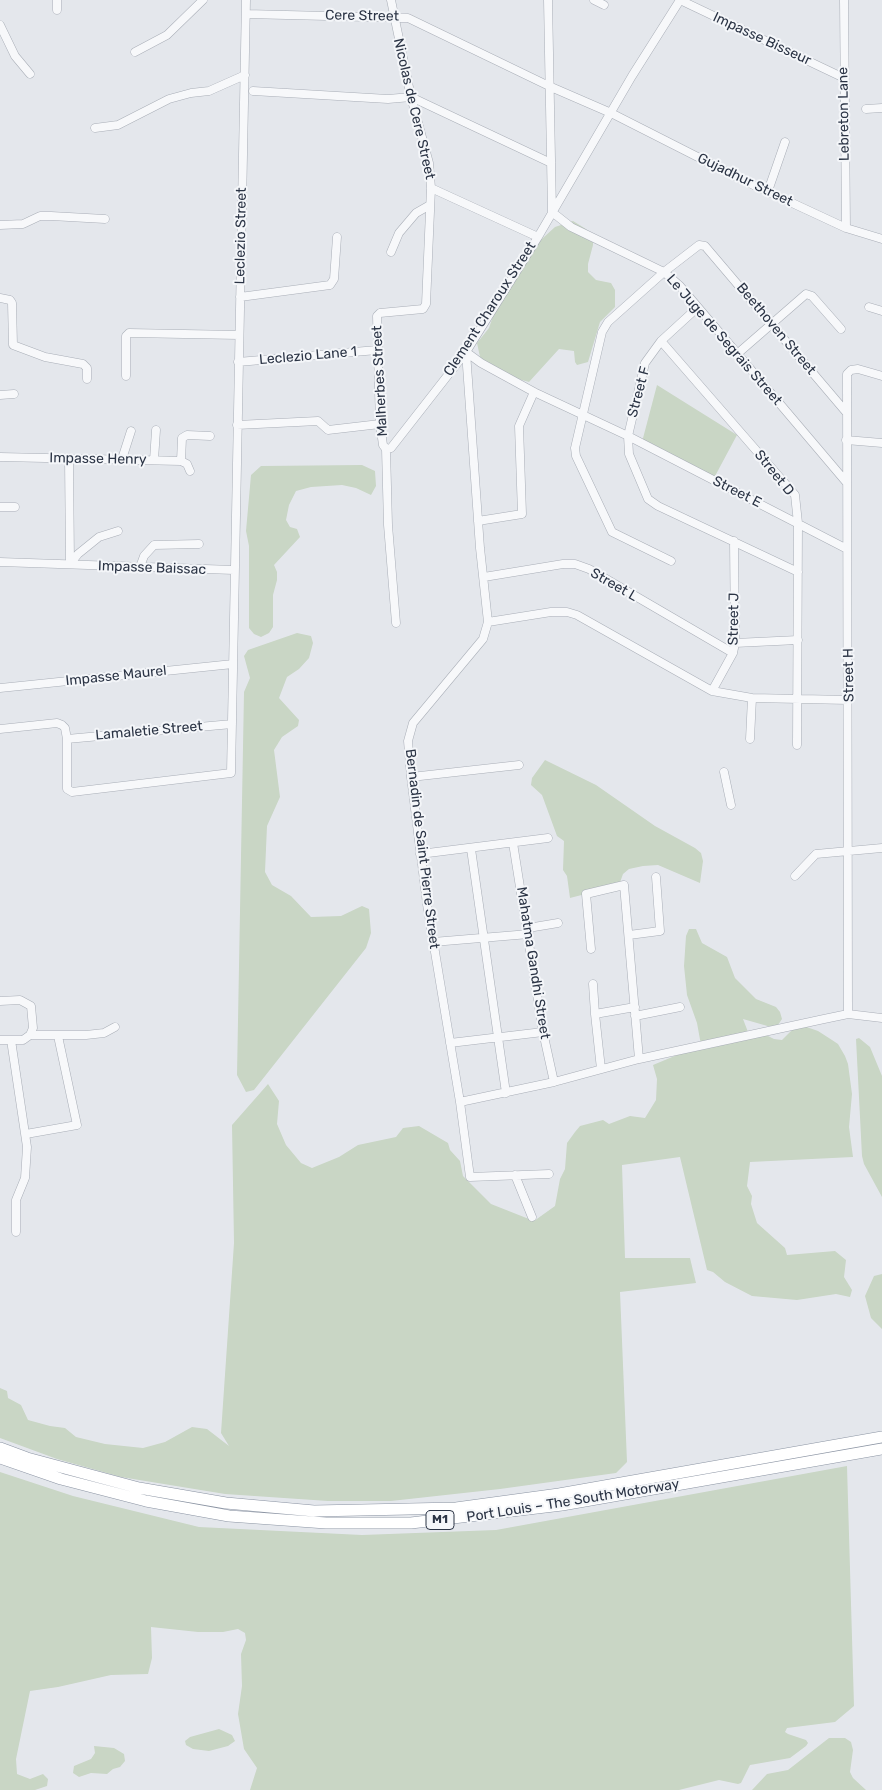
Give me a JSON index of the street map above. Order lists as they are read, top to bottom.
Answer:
{
  "streets": {
    "highway": ["Port Louis – The South Motorway", "M1"],
    "street": [
      "Cere Street",
      "Impasse Bisseur",
      "Nicolas de Cere Street",
      "Lebreton Lane",
      "Gujadhur Street",
      "Leclezio Street",
      "Clement Charoux Street",
      "Beethoven Street",
      "Le Juge de Segrais Street",
      "Leclezio Lane 1",
      "Malherbes Street",
      "Street F",
      "Impasse Henry",
      "Street D",
      "Street E",
      "Impasse Baissac",
      "Street L",
      "Street J",
      "Street H",
      "Impasse Maurel",
      "Lamaletie Street",
      "Bernadin de Saint Pierre Street",
      "Mahatma Gandhi Street"
    ]
  },
  "crossings": [
    ["Cere Street", "Nicolas de Cere Street"],
    ["Cere Street", "Gujadhur Street"],
    ["Cere Street", "Leclezio Street"],
    ["Cere Street", "Clement Charoux Street"],
    ["Impasse Bisseur", "Lebreton Lane"],
    ["Impasse Bisseur", "Clement Charoux Street"],
    ["Nicolas de Cere Street", "Malherbes Street"],
    ["Lebreton Lane", "Gujadhur Street"],
    ["Gujadhur Street", "Clement Charoux Street"],
    ["Leclezio Street", "Leclezio Lane 1"],
    ["Leclezio Street", "Impasse Baissac"],
    ["Leclezio Street", "Impasse Maurel"],
    ["Leclezio Street", "Lamaletie Street"],
    ["Clement Charoux Street", "Le Juge de Segrais Street"],
    ["Clement Charoux Street", "Malherbes Street"],
    ["Clement Charoux Street", "Street E"],
    ["Clement Charoux Street", "Bernadin de Saint Pierre Street"],
    ["Beethoven Street", "Le Juge de Segrais Street"],
    ["Beethoven Street", "Street H"],
    ["Le Juge de Segrais Street", "Street F"],
    ["Le Juge de Segrais Street", "Street H"],
    ["Leclezio Lane 1", "Malherbes Street"],
    ["Street F", "Street D"],
    ["Street F", "Street E"],
    ["Street D", "Street E"],
    ["Street E", "Street H"],
    ["Street E", "Bernadin de Saint Pierre Street"],
    ["Street L", "Street J"],
    ["Street L", "Bernadin de Saint Pierre Street"]
  ]
}
